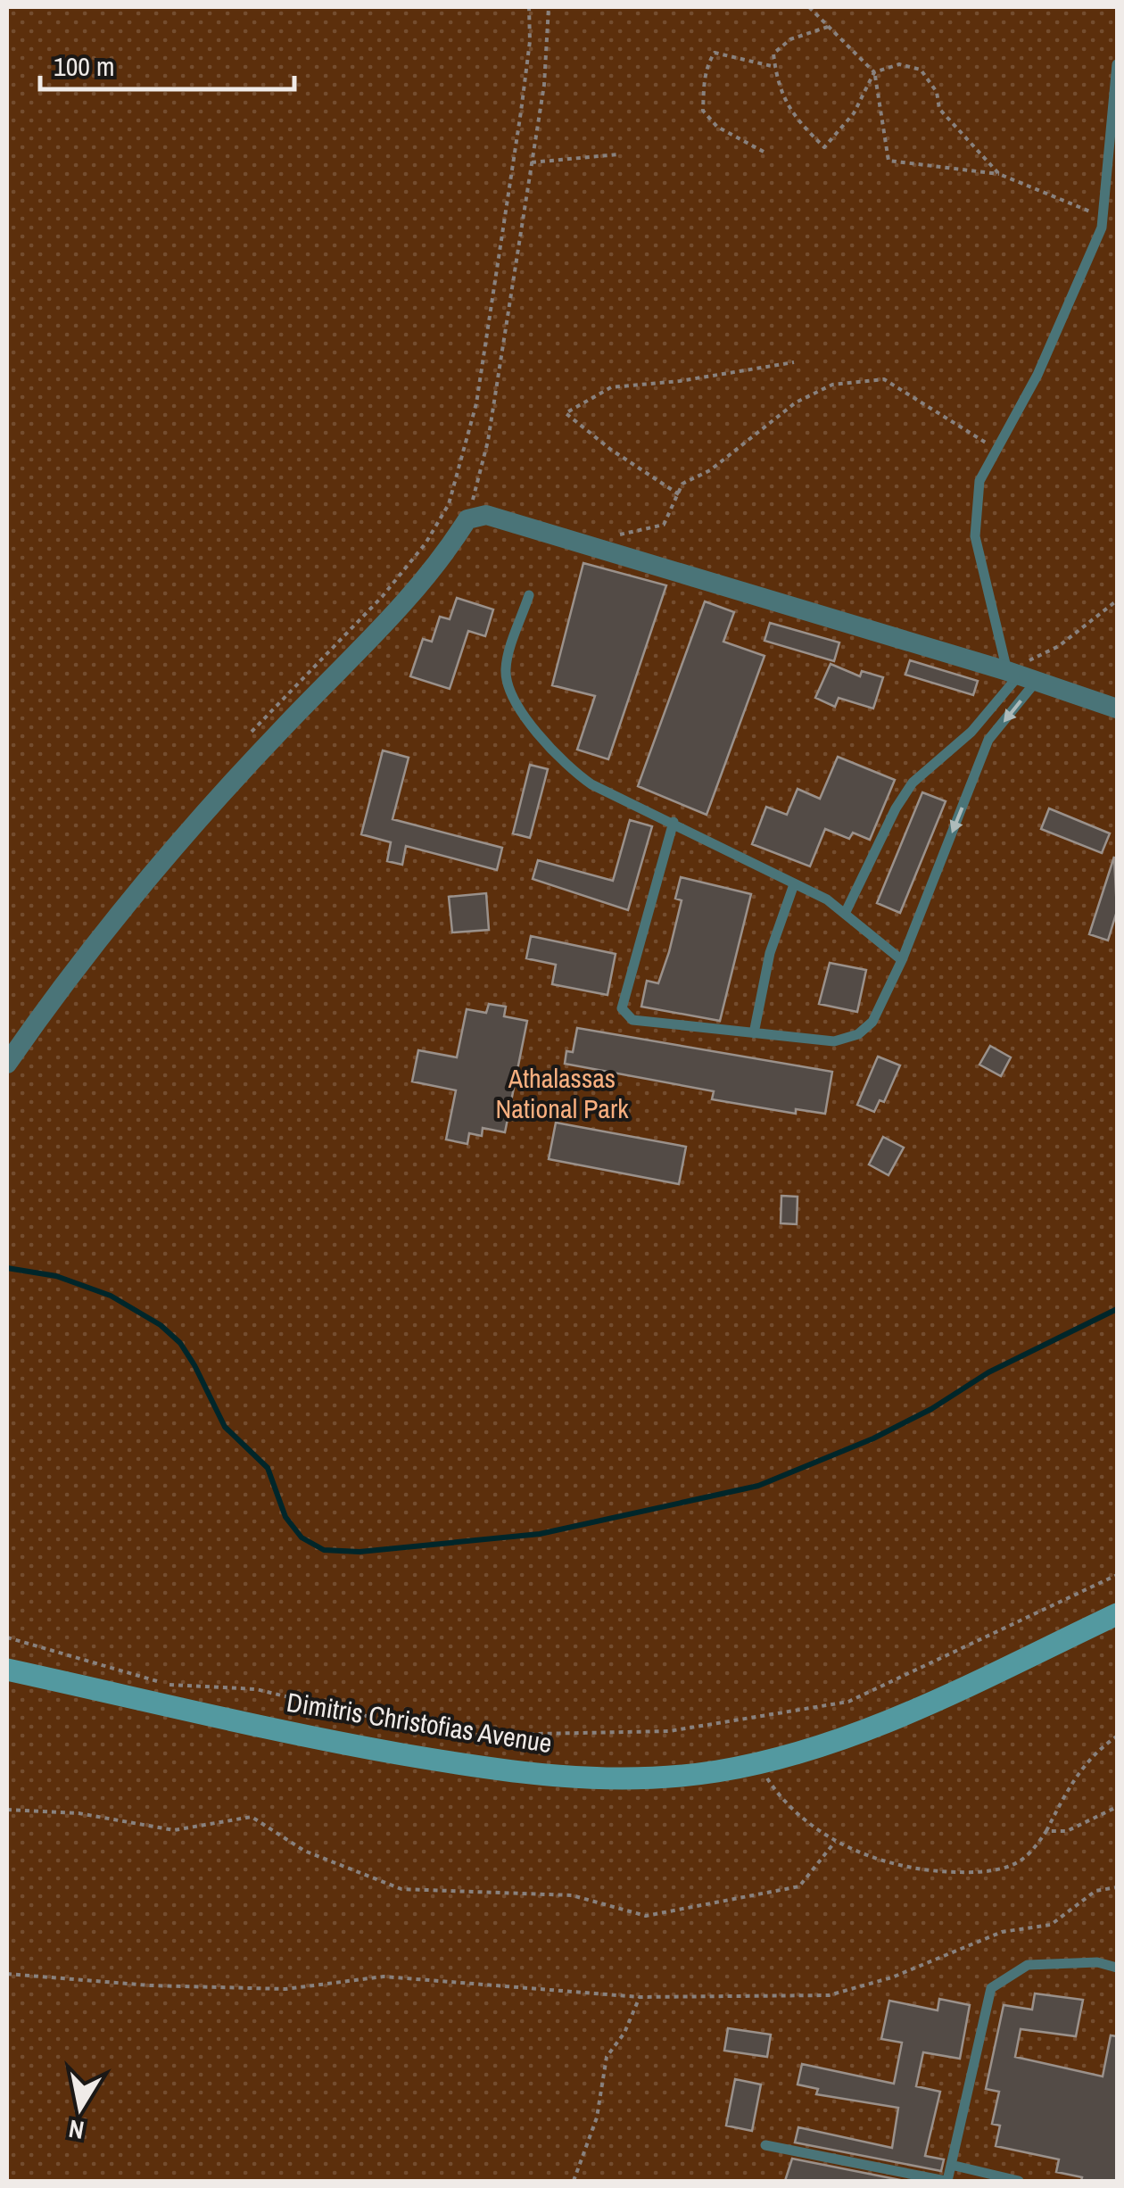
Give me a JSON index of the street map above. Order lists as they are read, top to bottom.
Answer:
{
  "streets": {
    "main road": ["Dimitris Christofias Avenue"]
  },
  "parks": ["Athalassas National Park"],
  "scale_bar": "100 m",
  "north": "bottom"
}
